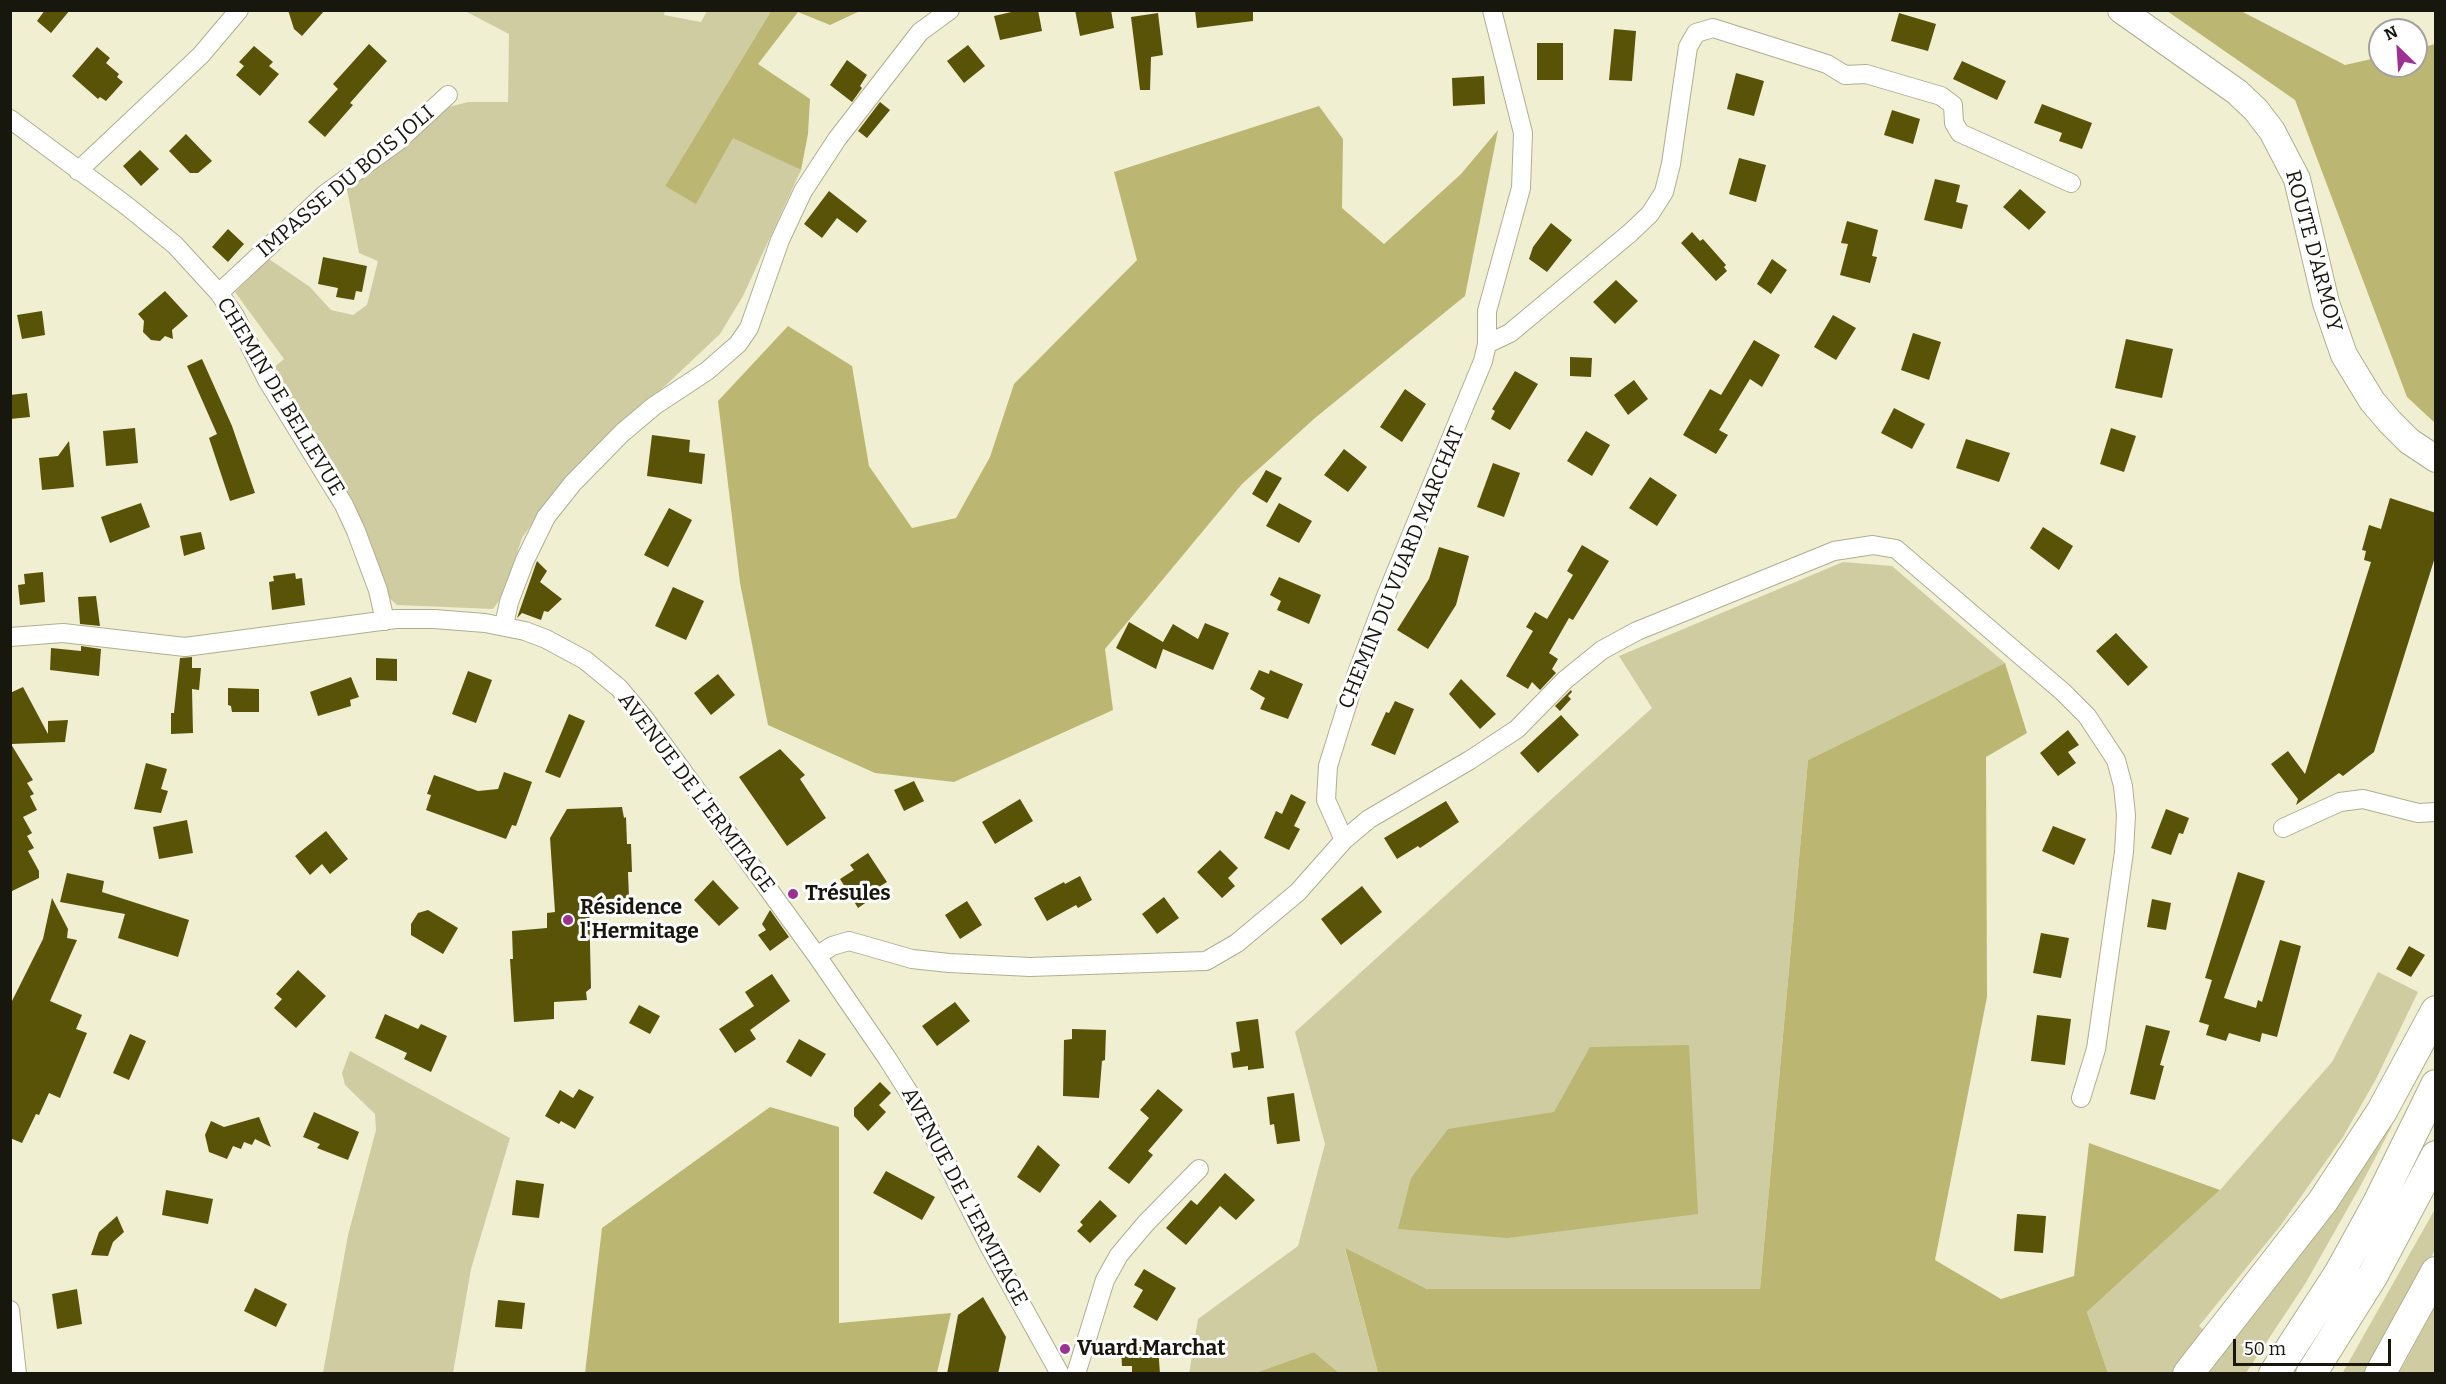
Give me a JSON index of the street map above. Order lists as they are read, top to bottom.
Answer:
{
  "streets": {
    "main road": ["ROUTE D'ARMOY"],
    "street": [
      "IMPASSE DU BOIS JOLI",
      "CHEMIN DE BELLEVUE",
      "CHEMIN DU VUARD MARCHAT",
      "AVENUE DE L'ERMITAGE"
    ]
  },
  "crossings": [
    ["IMPASSE DU BOIS JOLI", "CHEMIN DE BELLEVUE"],
    ["CHEMIN DE BELLEVUE", "AVENUE DE L'ERMITAGE"]
  ],
  "places": ["Trésules", "Résidence l'Hermitage", "Vuard Marchat"],
  "scale_bar": "50 m",
  "north": "top left"
}
